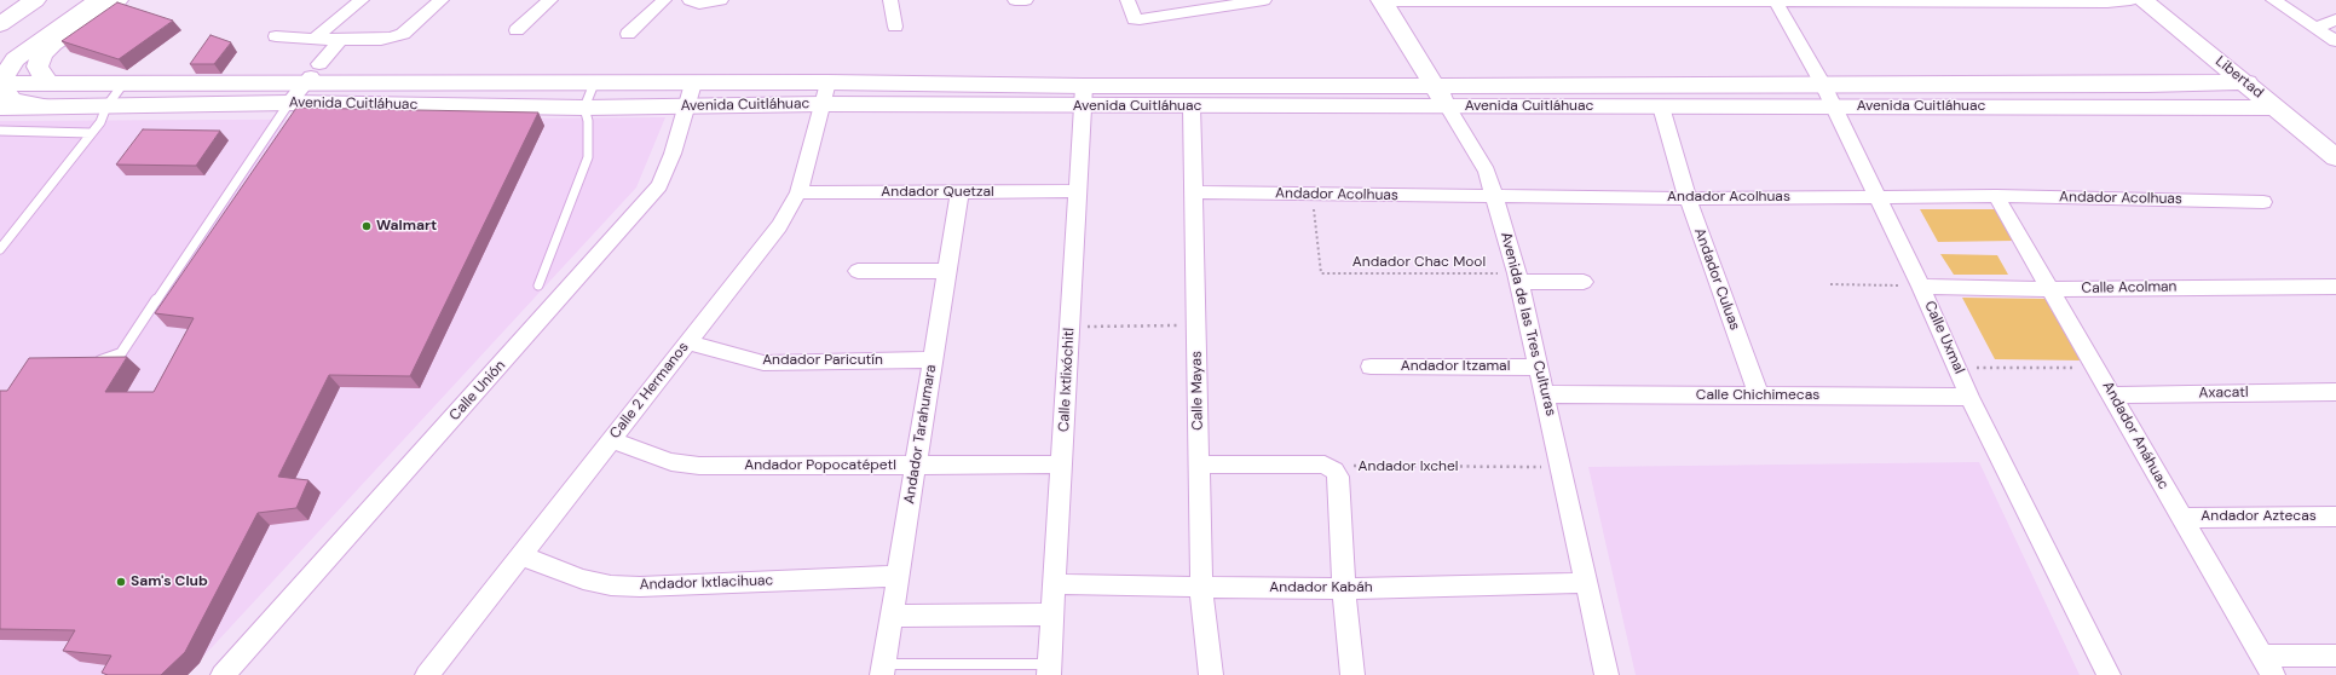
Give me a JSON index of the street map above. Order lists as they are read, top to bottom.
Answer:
{
  "streets": {
    "main road": ["Libertad", "Avenida Cuitláhuac", "Avenida de las Tres Culturas"],
    "street": [
      "Andador Quetzal",
      "Andador Acolhuas",
      "Andador Culuas",
      "Calle Acolman",
      "Calle Uxmal",
      "Andador Paricutín",
      "Andador Itzamal",
      "Calle Ixtlixóchitl",
      "Calle Unión",
      "Calle 2 Hermanos",
      "Calle Mayas",
      "Axacatl",
      "Calle Chichimecas",
      "Andador Tarahumara",
      "Andador Anáhuac",
      "Andador Popocatépetl",
      "Andador Aztecas",
      "Andador Ixtlacihuac",
      "Andador Kabáh"
    ],
    "path": ["Andador Chac Mool", "Andador Ixchel"]
  },
  "crossings": [
    ["Libertad", "Avenida Cuitláhuac"],
    ["Avenida Cuitláhuac", "Andador Culuas"],
    ["Avenida Cuitláhuac", "Avenida de las Tres Culturas"],
    ["Avenida Cuitláhuac", "Calle Uxmal"],
    ["Avenida Cuitláhuac", "Calle Ixtlixóchitl"],
    ["Avenida Cuitláhuac", "Calle Unión"],
    ["Avenida Cuitláhuac", "Calle 2 Hermanos"],
    ["Avenida Cuitláhuac", "Calle Mayas"],
    ["Andador Quetzal", "Calle Ixtlixóchitl"],
    ["Andador Quetzal", "Calle 2 Hermanos"],
    ["Andador Quetzal", "Andador Tarahumara"],
    ["Andador Acolhuas", "Andador Chac Mool"],
    ["Andador Acolhuas", "Andador Culuas"],
    ["Andador Acolhuas", "Avenida de las Tres Culturas"],
    ["Andador Acolhuas", "Calle Uxmal"],
    ["Andador Acolhuas", "Calle Mayas"],
    ["Andador Acolhuas", "Andador Anáhuac"],
    ["Andador Chac Mool", "Avenida de las Tres Culturas"],
    ["Andador Culuas", "Calle Chichimecas"],
    ["Calle Acolman", "Calle Uxmal"],
    ["Calle Acolman", "Andador Anáhuac"],
    ["Avenida de las Tres Culturas", "Andador Itzamal"],
    ["Avenida de las Tres Culturas", "Calle Chichimecas"],
    ["Avenida de las Tres Culturas", "Andador Ixchel"],
    ["Avenida de las Tres Culturas", "Andador Kabáh"],
    ["Calle Uxmal", "Calle Chichimecas"],
    ["Andador Paricutín", "Calle 2 Hermanos"],
    ["Andador Paricutín", "Andador Tarahumara"],
    ["Calle Ixtlixóchitl", "Andador Popocatépetl"],
    ["Calle Ixtlixóchitl", "Andador Kabáh"],
    ["Calle 2 Hermanos", "Andador Popocatépetl"],
    ["Calle 2 Hermanos", "Andador Ixtlacihuac"],
    ["Calle Mayas", "Andador Kabáh"],
    ["Axacatl", "Andador Anáhuac"],
    ["Andador Tarahumara", "Andador Popocatépetl"],
    ["Andador Tarahumara", "Andador Ixtlacihuac"],
    ["Andador Anáhuac", "Andador Aztecas"]
  ],
  "places": ["Walmart", "Sam's Club"]
}
